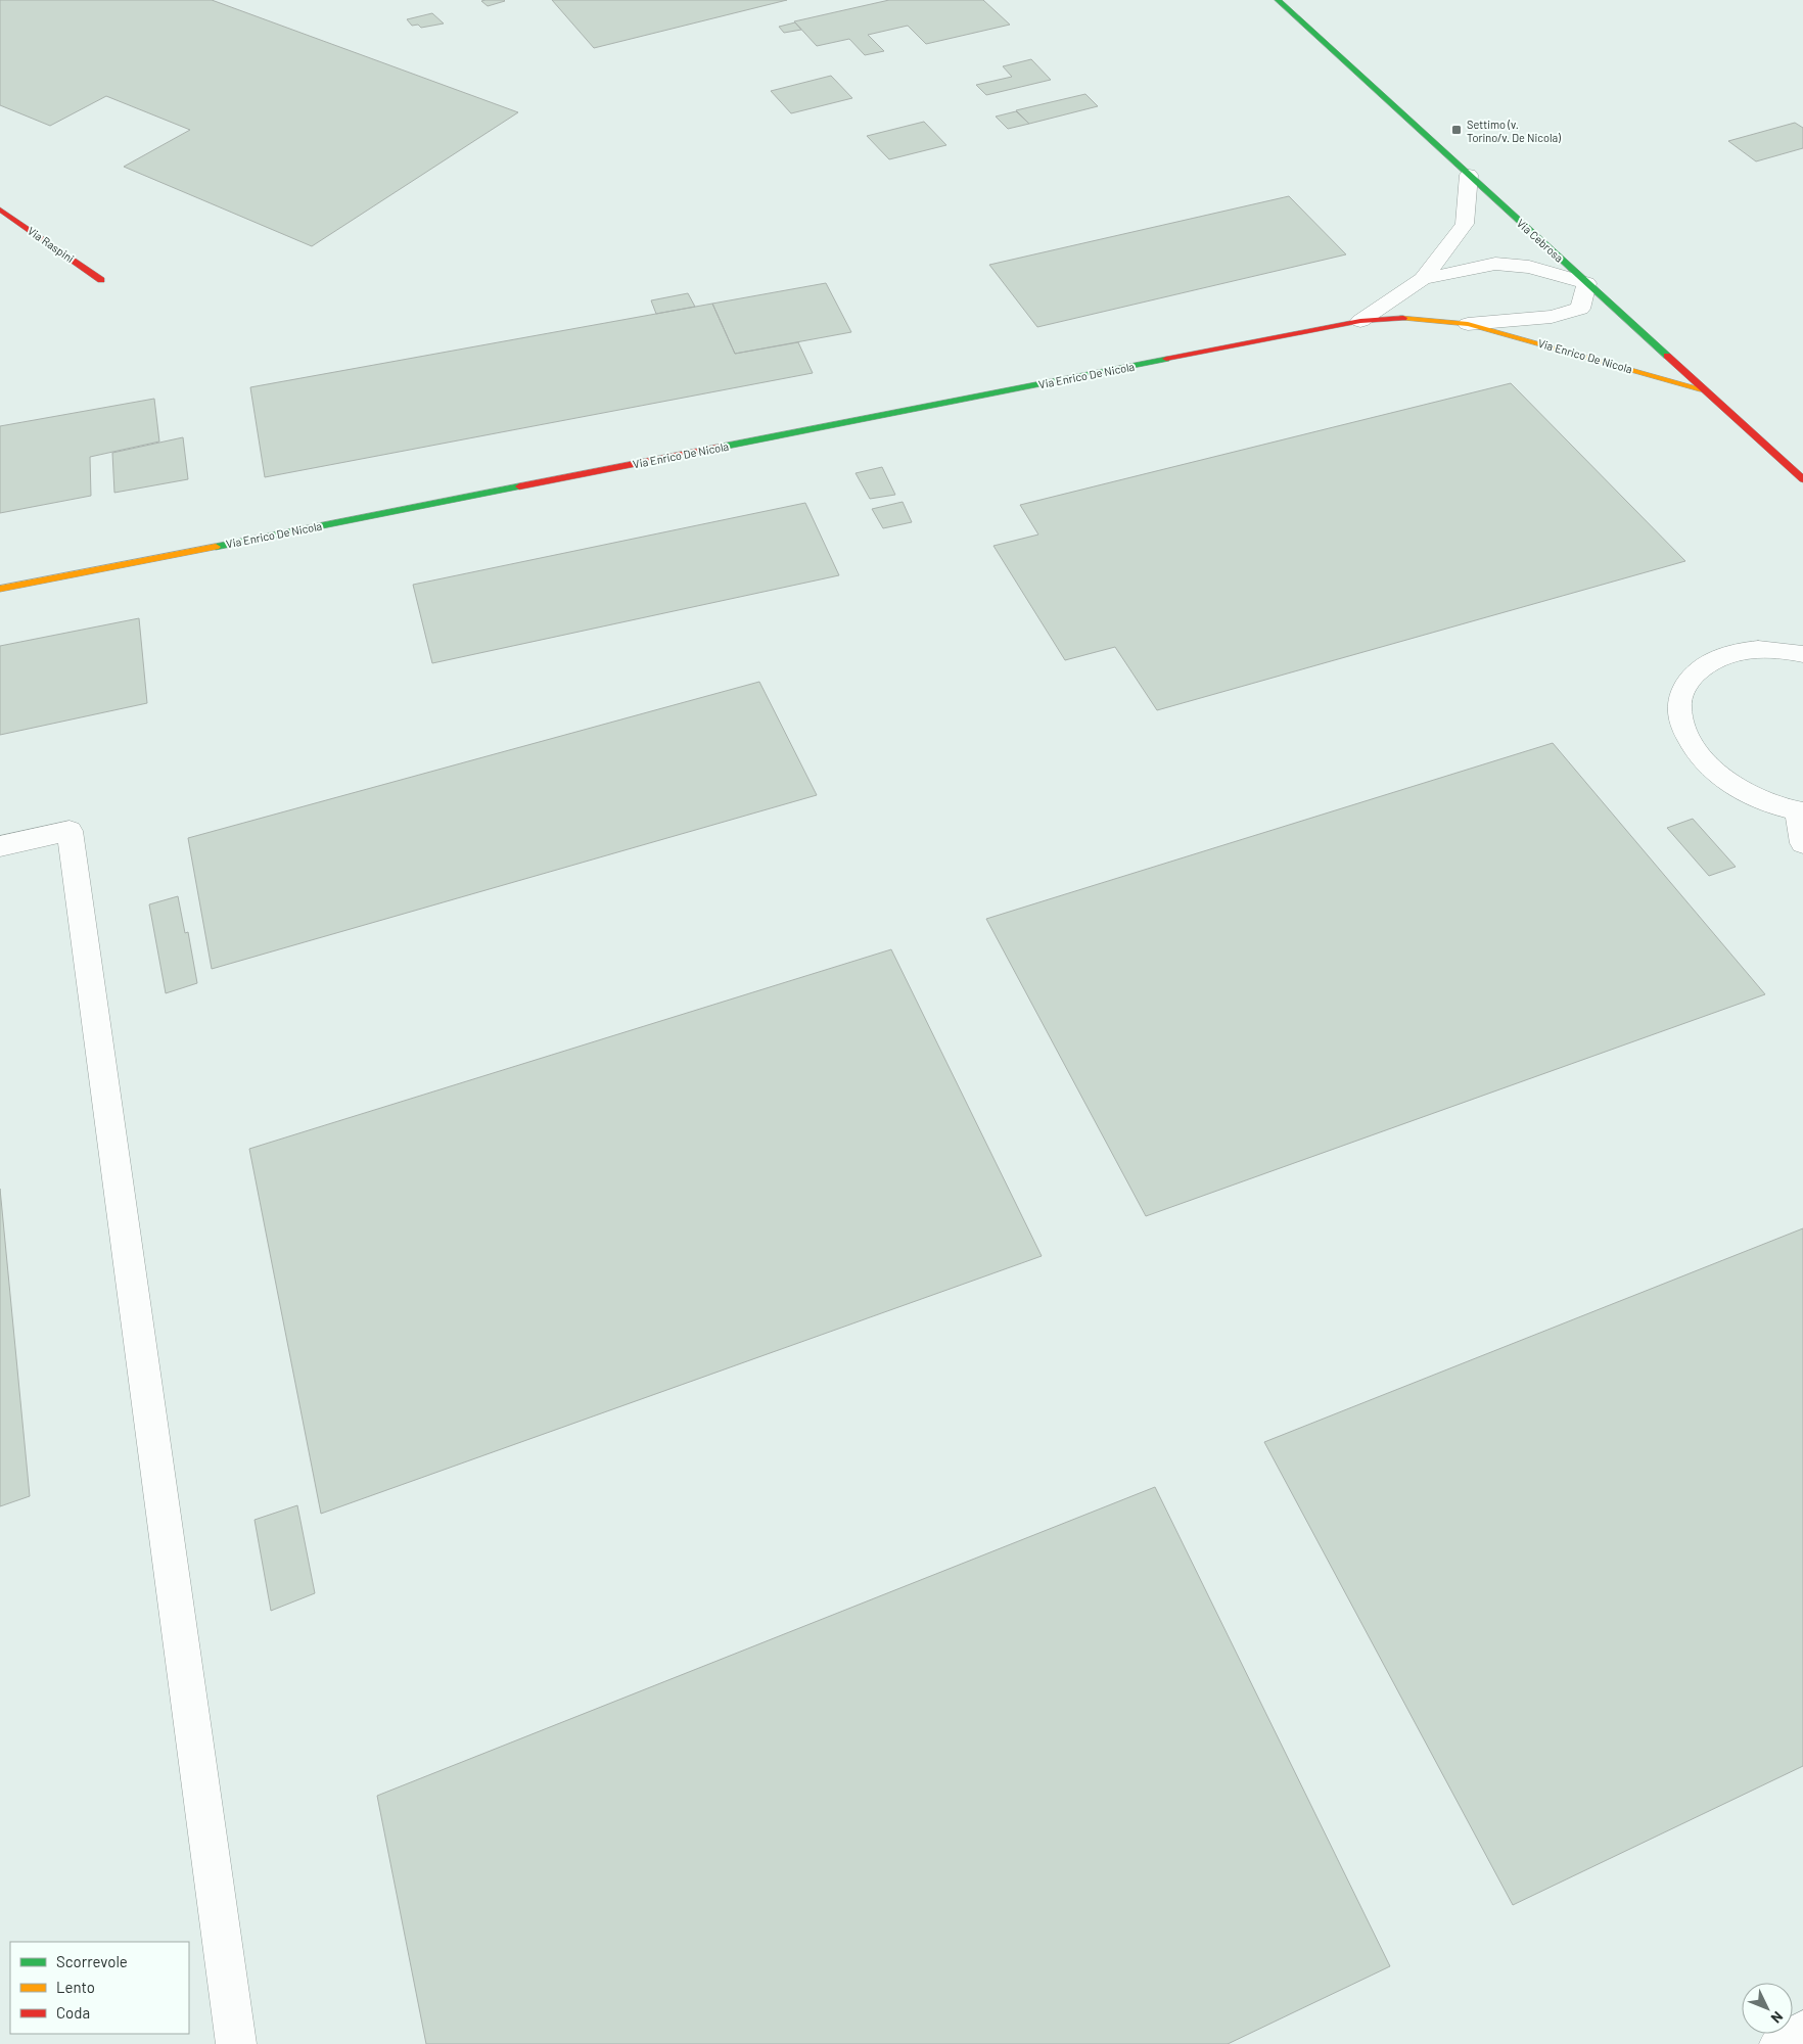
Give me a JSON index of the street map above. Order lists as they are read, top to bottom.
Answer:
{
  "streets": {
    "street": ["Via Cebrosa", "Via Raspini", "Via Enrico De Nicola"]
  },
  "crossings": [
    ["Via Cebrosa", "Via Enrico De Nicola"]
  ],
  "places": {
    "transit": ["Settimo (v. Torino/v. De Nicola)"]
  },
  "legend": ["Scorrevole", "Lento", "Coda"],
  "north": "bottom right"
}
